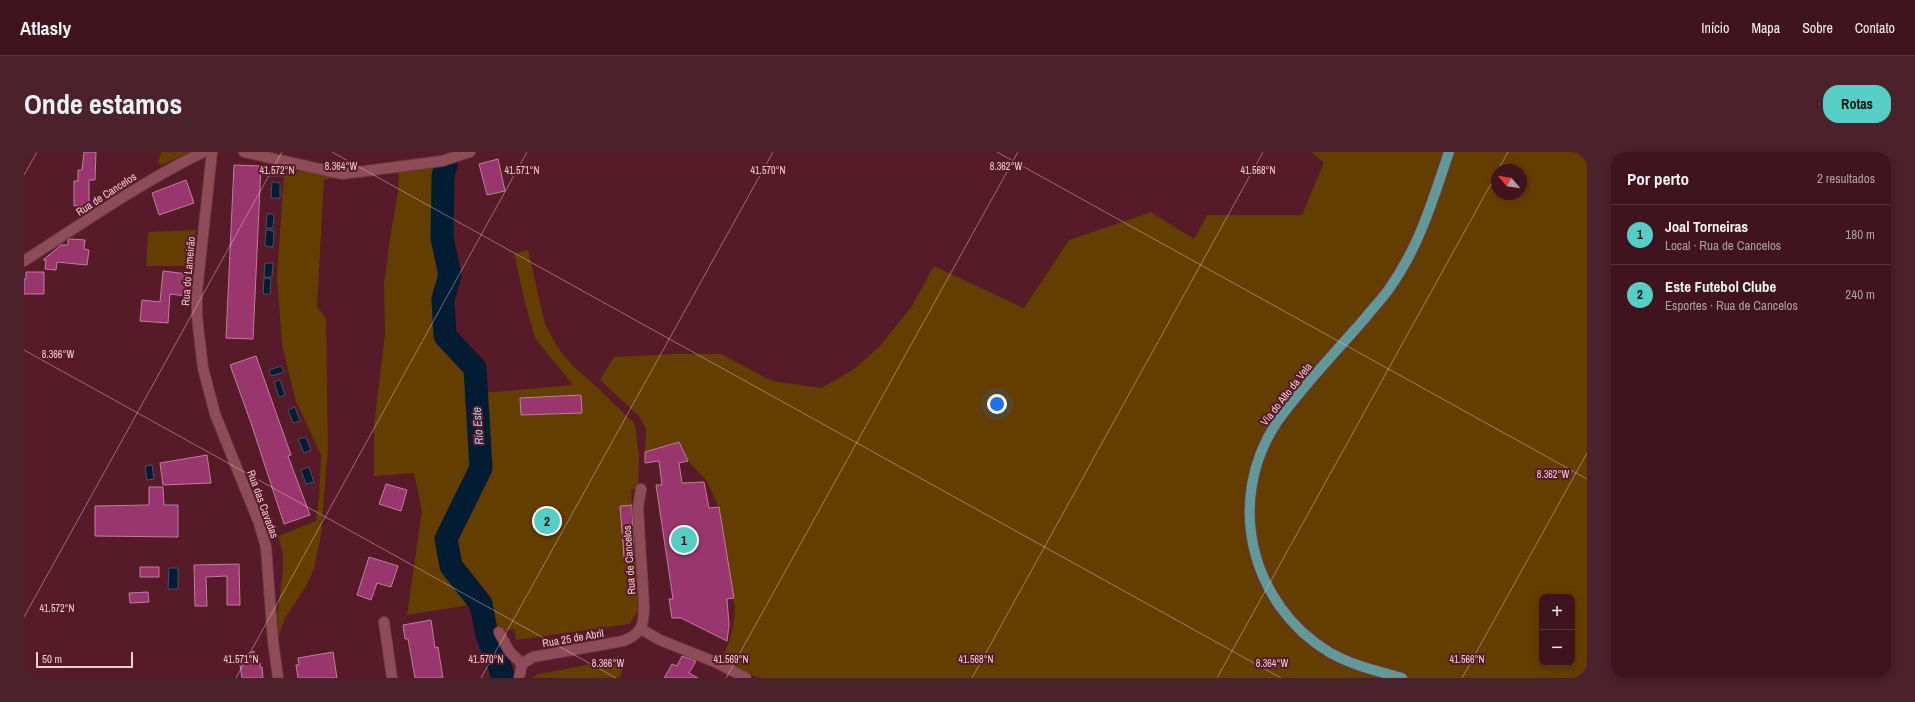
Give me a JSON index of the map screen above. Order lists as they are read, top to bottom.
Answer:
{
  "streets": {
    "main road": ["Via do Alto da Vela"],
    "street": [
      "Rua de Cancelos",
      "Rua do Lameirão",
      "Rua das Cavadas",
      "Rua 25 de Abril"
    ]
  },
  "crossings": [
    ["Rua de Cancelos", "Rua 25 de Abril"],
    ["Rua do Lameirão", "Rua das Cavadas"]
  ],
  "water": ["Rio Este"],
  "scale_bar": "50 m",
  "north": "top left",
  "page": {
    "header": "Atlasly",
    "nav": [
      "Início",
      "Mapa",
      "Sobre",
      "Contato"
    ],
    "title": "Onde estamos",
    "buttons": "Rotas",
    "heading": ["Por perto", "2 resultados"],
    "list": [
      {
        "mark": "1",
        "name": "Joal Torneiras",
        "note": "Local · Rua de Cancelos",
        "value": "180 m"
      },
      {
        "mark": "2",
        "name": "Este Futebol Clube",
        "note": "Esportes · Rua de Cancelos",
        "value": "240 m"
      }
    ],
    "pins": ["2", "1"],
    "map_buttons": ["+", "−"],
    "scale": "50 m"
  },
  "coordinates": [
    "8.362°W",
    "8.364°W",
    "41.572°N",
    "41.571°N",
    "41.570°N",
    "41.568°N",
    "8.366°W",
    "41.569°N",
    "41.566°N"
  ]
}
